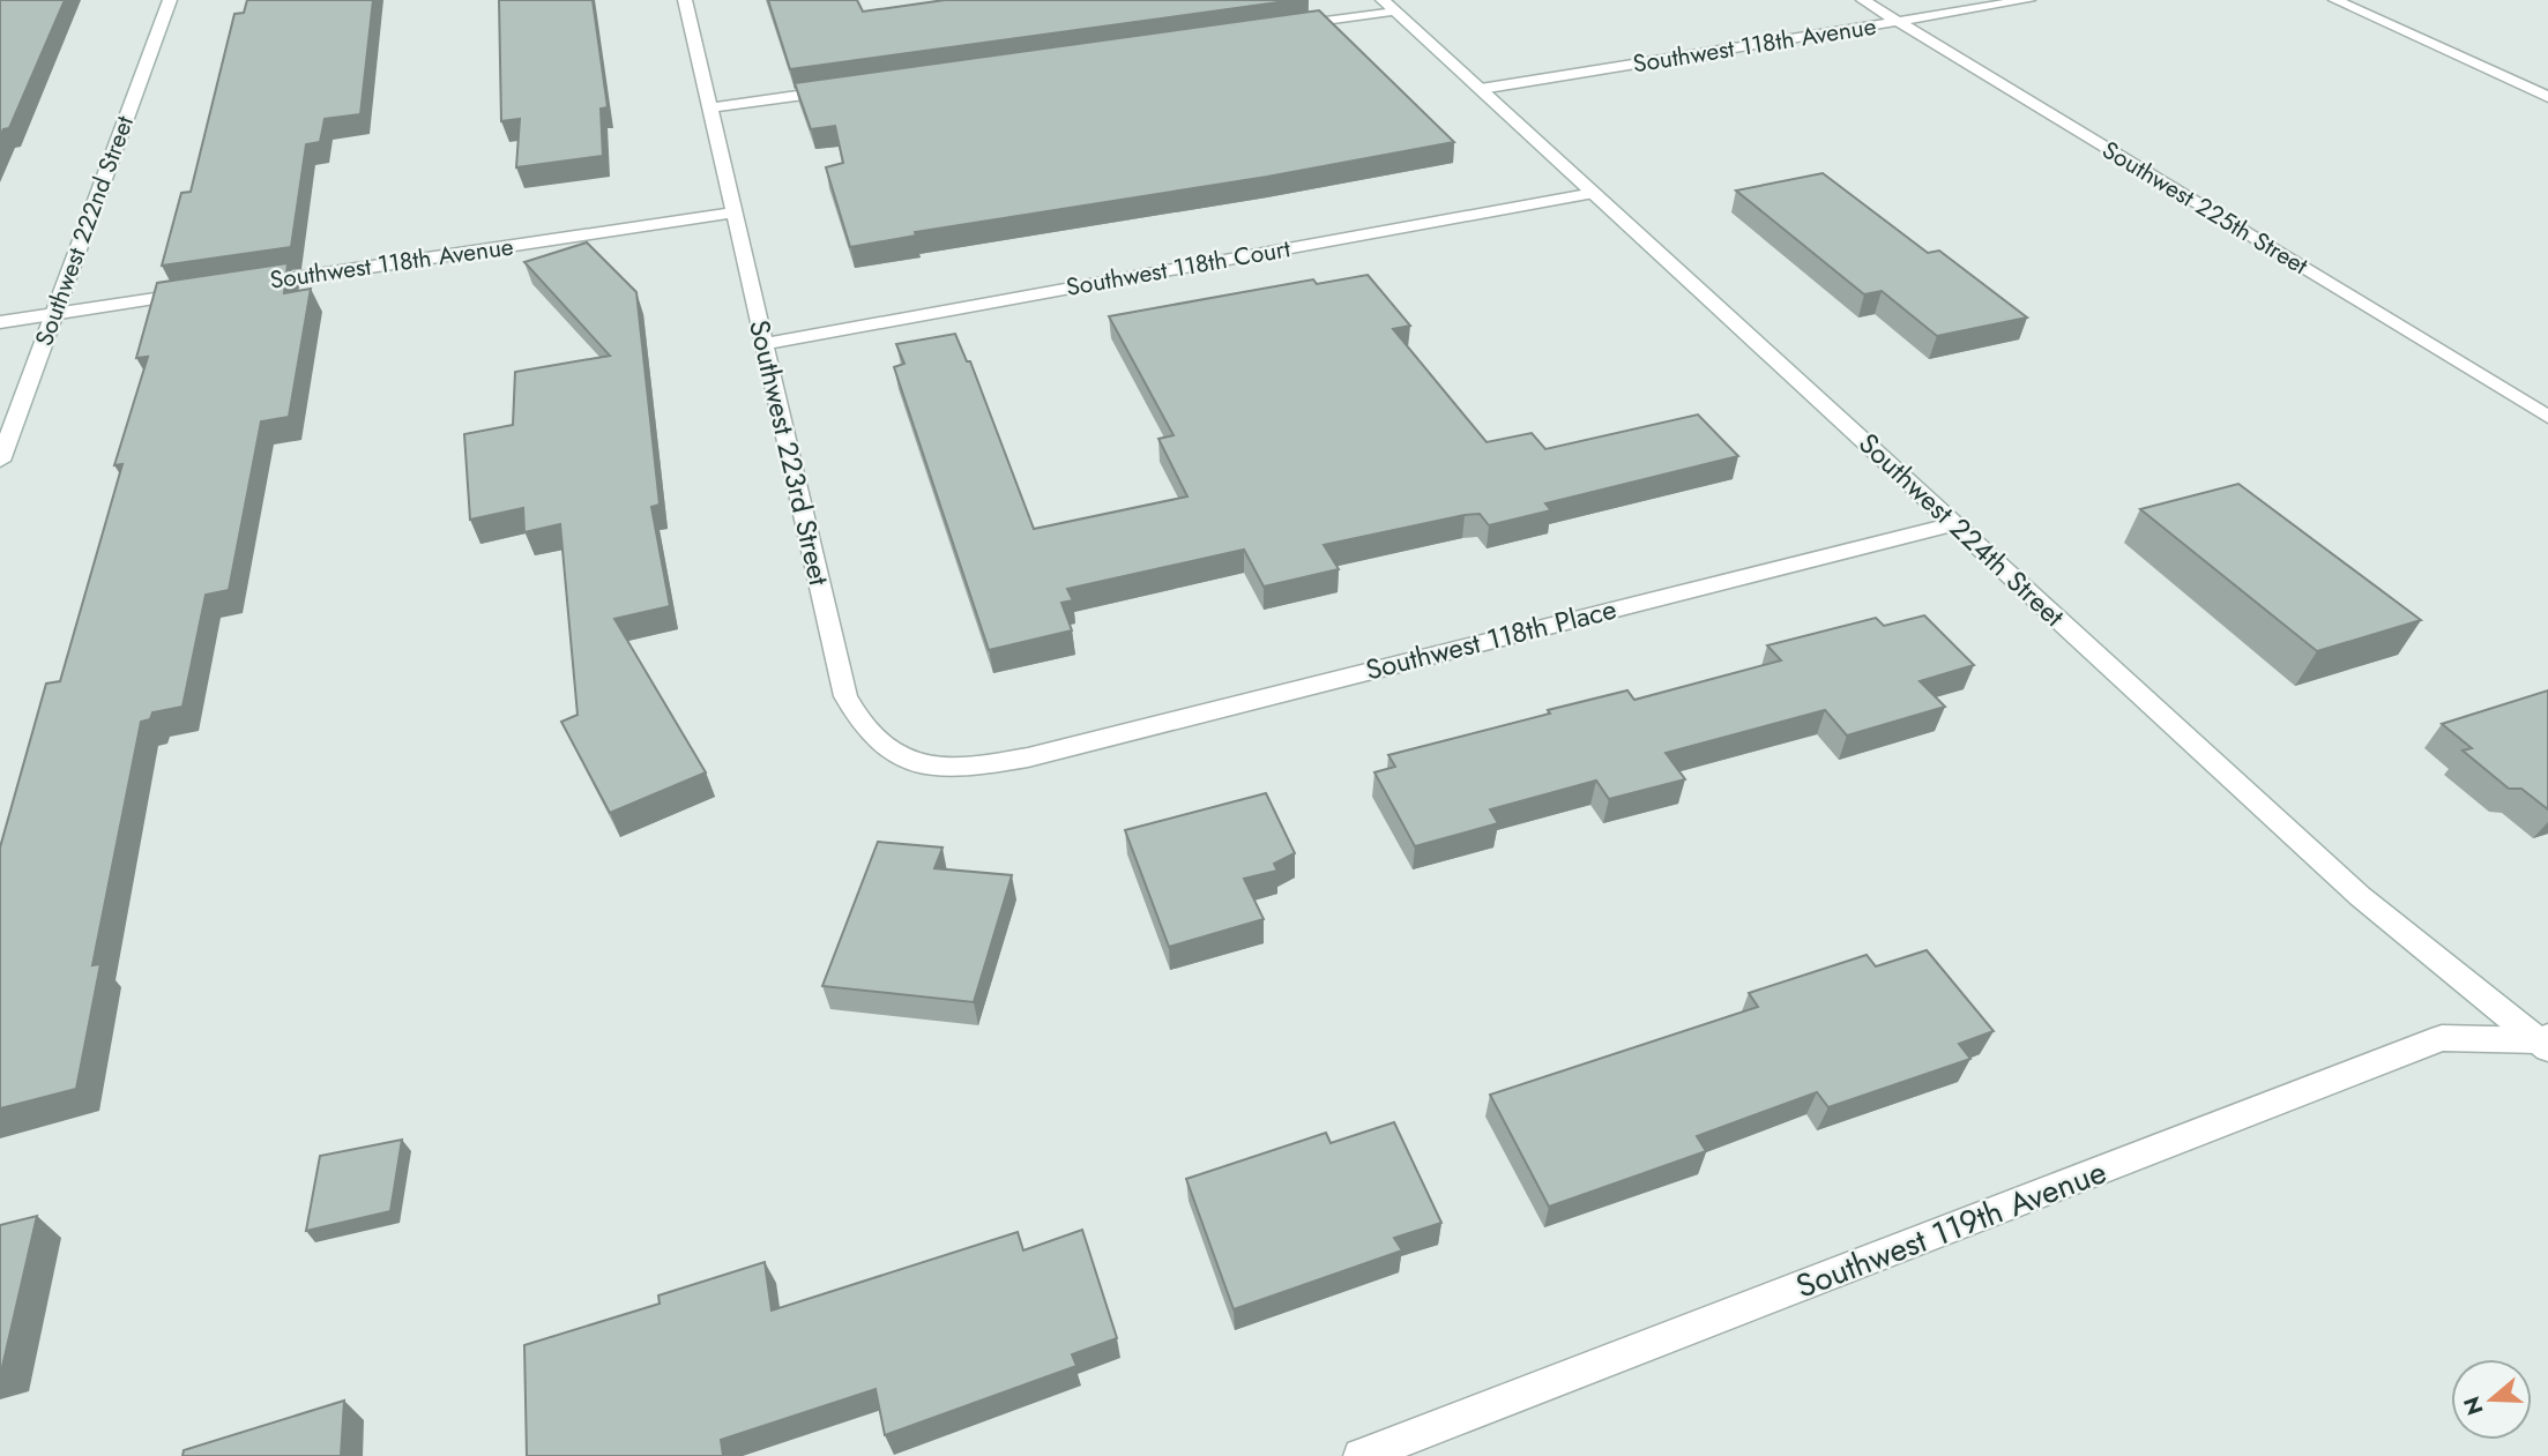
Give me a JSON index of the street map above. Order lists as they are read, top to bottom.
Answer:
{
  "streets": {
    "street": [
      "Southwest 118th Avenue",
      "Southwest 225th Street",
      "Southwest 222nd Street",
      "Southwest 118th Court",
      "Southwest 223rd Street",
      "Southwest 224th Street",
      "Southwest 118th Place",
      "Southwest 119th Avenue"
    ]
  },
  "crossings": [
    ["Southwest 118th Avenue", "Southwest 225th Street"],
    ["Southwest 118th Avenue", "Southwest 223rd Street"],
    ["Southwest 118th Avenue", "Southwest 224th Street"],
    ["Southwest 118th Court", "Southwest 223rd Street"],
    ["Southwest 118th Court", "Southwest 224th Street"],
    ["Southwest 223rd Street", "Southwest 118th Place"],
    ["Southwest 224th Street", "Southwest 118th Place"],
    ["Southwest 224th Street", "Southwest 119th Avenue"]
  ],
  "north": "left"
}
